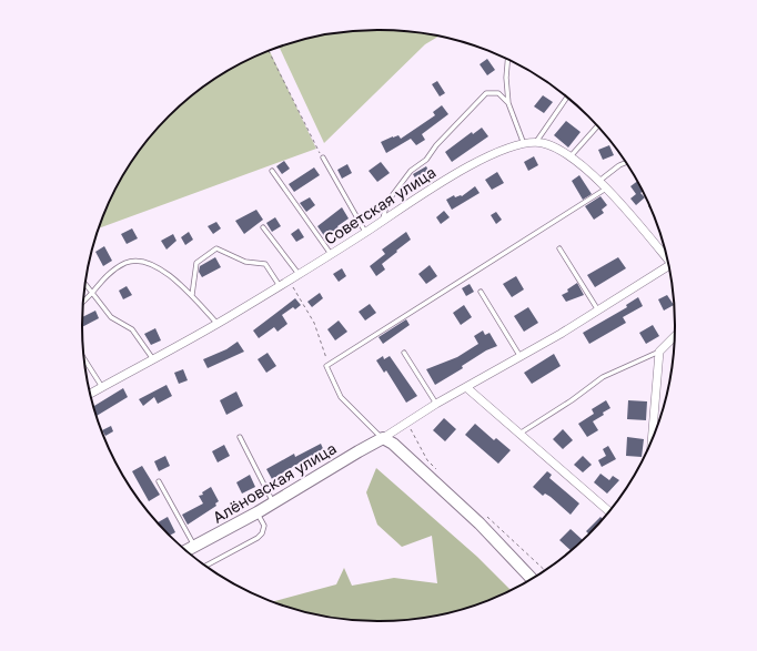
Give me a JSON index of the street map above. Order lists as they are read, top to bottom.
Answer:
{
  "streets": {
    "street": ["Советская улица", "Алёновская улица"]
  }
}
